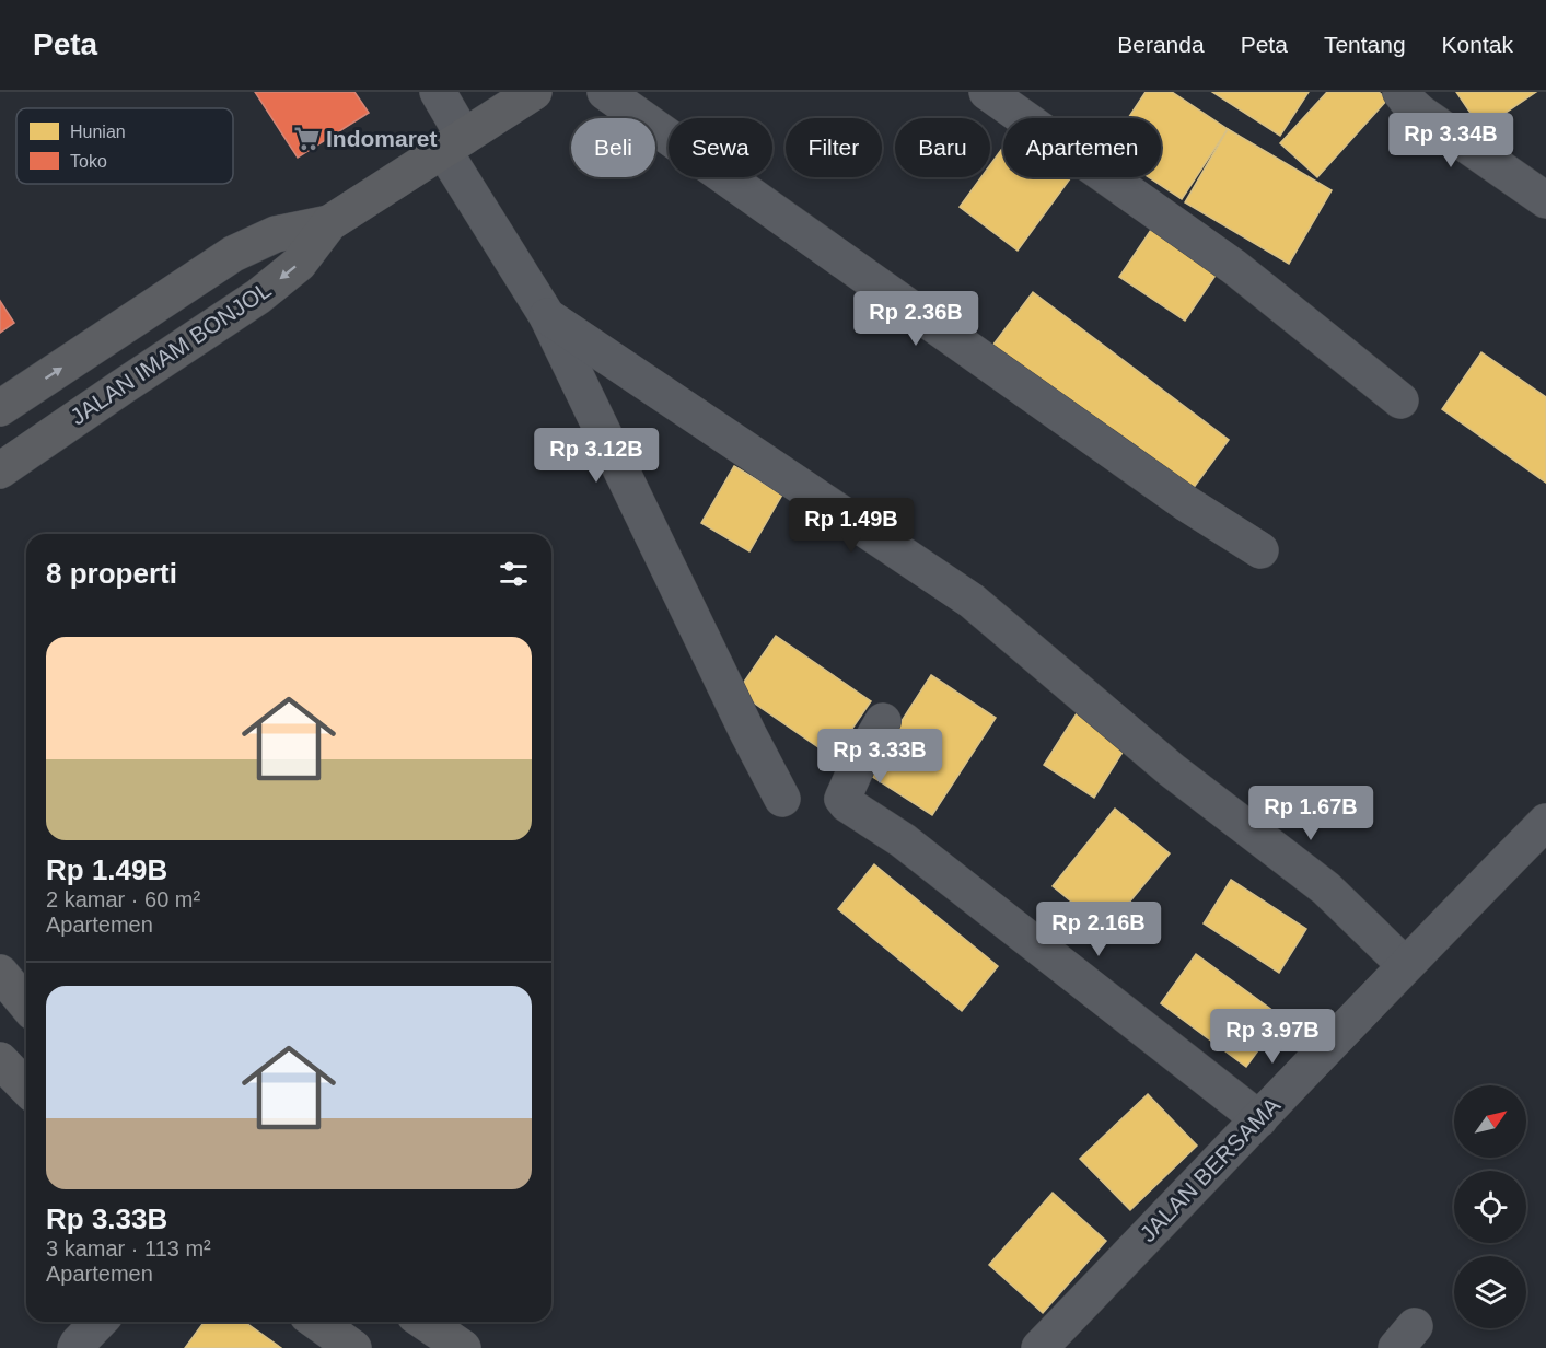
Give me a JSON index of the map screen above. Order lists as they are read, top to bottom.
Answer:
{
  "streets": {
    "highway": ["JALAN IMAM BONJOL"],
    "street": ["JALAN BERSAMA"]
  },
  "places": {
    "supermarket": ["Indomaret"]
  },
  "legend": ["Hunian", "Toko"],
  "north": "top right",
  "page": {
    "header": "Peta",
    "nav": [
      "Beranda",
      "Peta",
      "Tentang",
      "Kontak"
    ],
    "price": [
      "Rp 3.34B",
      "Rp 2.36B",
      "Rp 3.12B",
      "Rp 1.49B",
      "Rp 3.33B",
      "Rp 1.67B",
      "Rp 2.16B",
      "Rp 3.97B"
    ],
    "chip": [
      "Beli",
      "Sewa",
      "Filter",
      "Baru",
      "Apartemen"
    ],
    "heading": "8 properti",
    "list": [
      {
        "name": "Rp 1.49B",
        "note": "2 kamar · 60 m² · Apartemen"
      },
      {
        "name": "Rp 3.33B",
        "note": "3 kamar · 113 m² · Apartemen"
      }
    ]
  }
}
